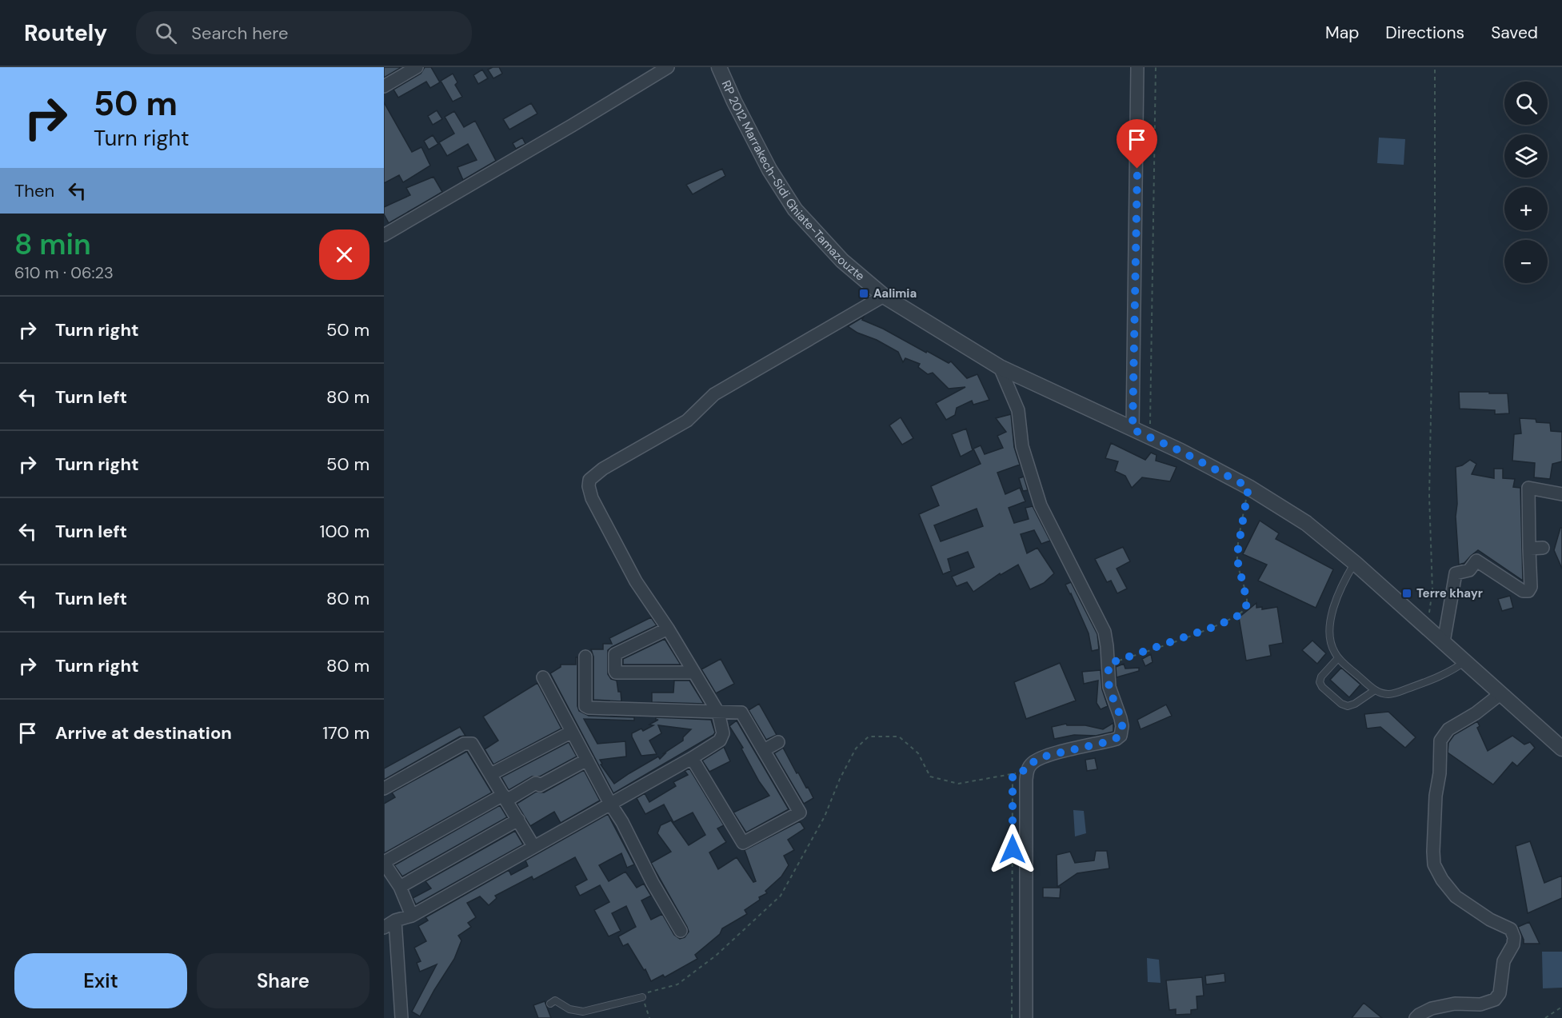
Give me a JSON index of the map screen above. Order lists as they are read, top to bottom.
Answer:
{
  "streets": {
    "street": ["RP 2012 Marrakech-Sidi Ghiate-Tamazouzte"]
  },
  "places": {
    "transit": ["Aalimia", "Terre khayr"]
  },
  "page": {
    "header": "Routely",
    "search": "Search here",
    "nav": ["Map", "Directions", "Saved"],
    "turn": ["50 m", "Turn right"],
    "map_buttons": ["+", "−"],
    "then": "Then",
    "heading": ["8 min", "610 m · 06:23"],
    "list": [
      {
        "name": "Turn right",
        "value": "50 m"
      },
      {
        "name": "Turn left",
        "value": "80 m"
      },
      {
        "name": "Turn right",
        "value": "50 m"
      },
      {
        "name": "Turn left",
        "value": "100 m"
      },
      {
        "name": "Turn left",
        "value": "80 m"
      },
      {
        "name": "Turn right",
        "value": "80 m"
      },
      {
        "name": "Arrive at destination",
        "value": "170 m"
      }
    ],
    "buttons": ["Exit", "Share"]
  }
}
